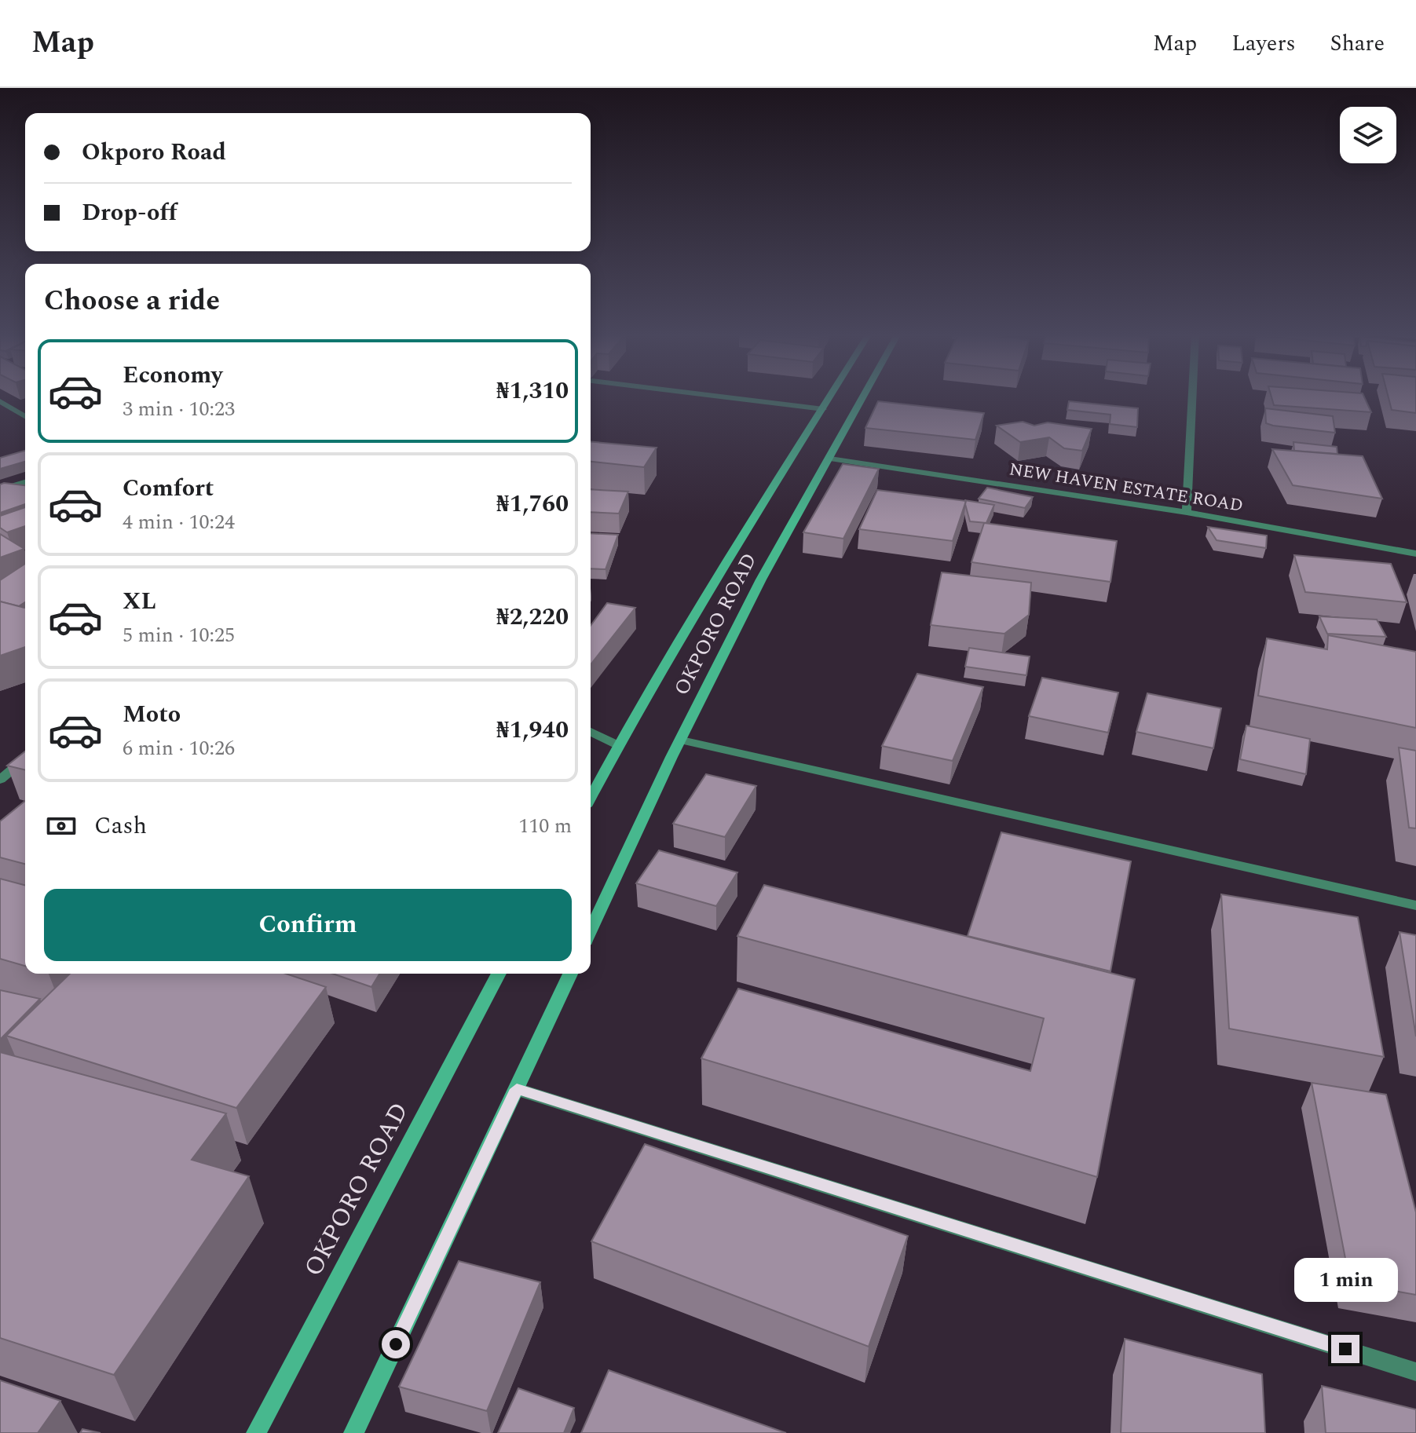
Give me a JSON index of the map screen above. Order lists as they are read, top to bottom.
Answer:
{
  "streets": {
    "main road": ["OKPORO ROAD"],
    "street": ["NEW HAVEN ESTATE ROAD"]
  },
  "crossings": [
    ["NEW HAVEN ESTATE ROAD", "OKPORO ROAD"]
  ],
  "page": {
    "header": "Map",
    "nav": ["Map", "Layers", "Share"],
    "banner": ["Okporo Road", "Drop-off"],
    "heading": "Choose a ride",
    "list": [
      {
        "name": "Economy",
        "note": "3 min · 10:23",
        "value": "₦1,310"
      },
      {
        "name": "Comfort",
        "note": "4 min · 10:24",
        "value": "₦1,760"
      },
      {
        "name": "XL",
        "note": "5 min · 10:25",
        "value": "₦2,220"
      },
      {
        "name": "Moto",
        "note": "6 min · 10:26",
        "value": "₦1,940"
      }
    ],
    "pay": ["Cash", "110 m"],
    "buttons": "Confirm",
    "bubble": "1 min"
  }
}
